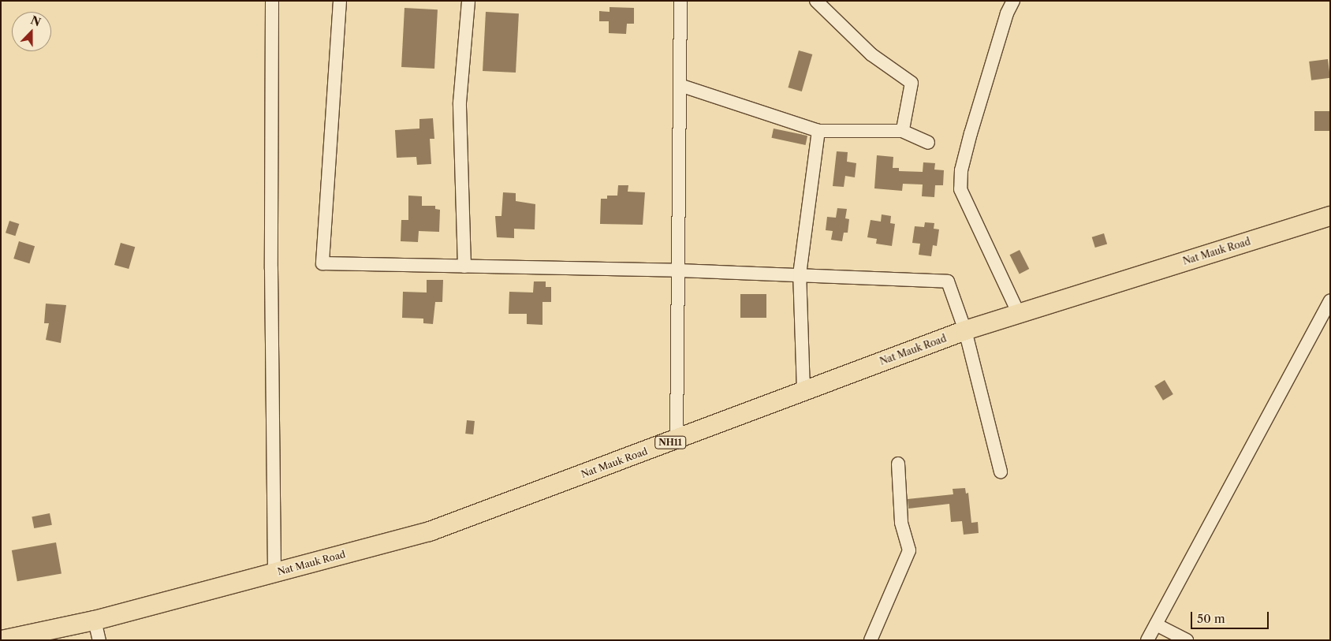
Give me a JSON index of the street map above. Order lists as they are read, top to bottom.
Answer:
{
  "streets": {
    "highway": ["Nat Mauk Road", "NH11"]
  },
  "scale_bar": "50 m",
  "north": "top"
}
